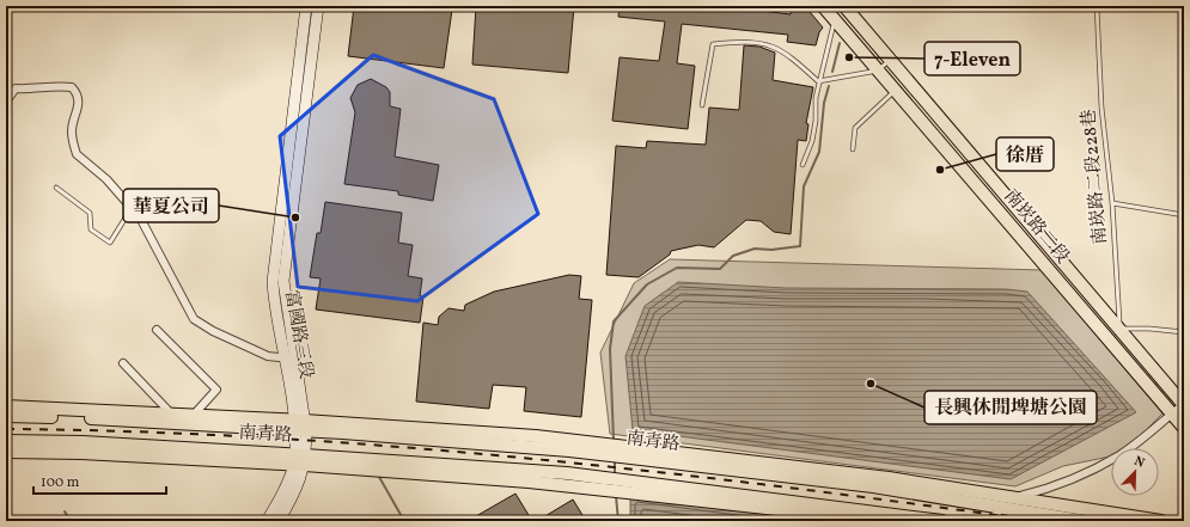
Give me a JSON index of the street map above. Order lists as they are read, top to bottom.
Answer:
{
  "streets": {
    "main road": ["南崁路二段", "南青路"],
    "street": ["富國路三段"],
    "lane": ["南崁路二段228巷"]
  },
  "crossings": [
    ["南崁路二段228巷", "南崁路二段"],
    ["富國路三段", "南青路"]
  ],
  "places": [
    "7-Eleven",
    "徐厝",
    "華夏公司",
    "長興休閒埤塘公園"
  ],
  "scale_bar": "100 m",
  "north": "top right"
}
